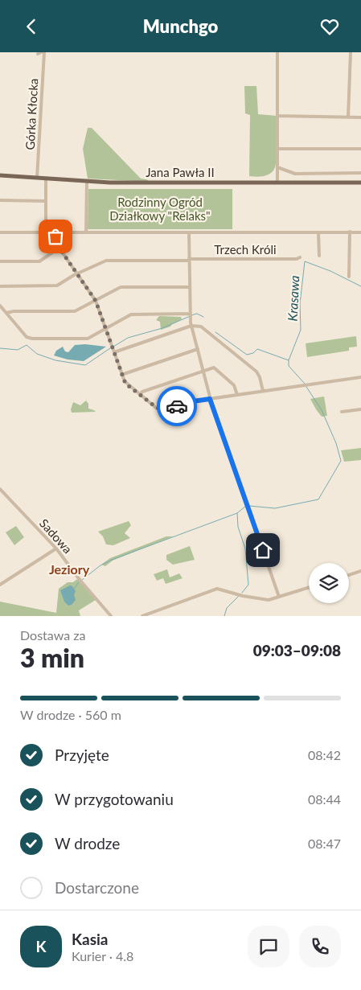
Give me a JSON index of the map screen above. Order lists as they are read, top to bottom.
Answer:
{
  "streets": {
    "main road": ["Jana Pawła II"],
    "street": ["Górka Kłocka", "Trzech Króli", "Sadowa"]
  },
  "crossings": [
    ["Górka Kłocka", "Jana Pawła II"]
  ],
  "districts": ["Jeziory"],
  "water": ["Krasawa"],
  "parks": ["Rodzinny Ogród Działkowy \"Relaks\""],
  "page": {
    "header": "Munchgo",
    "heading": ["3 min", "Dostawa za", "09:03–09:08"],
    "panel": ["Kasia", "Kurier · 4.8"],
    "bar": "W drodze · 560 m",
    "list": [
      ["Przyjęte", "08:42"],
      ["W przygotowaniu", "08:44"],
      ["W drodze", "08:47"],
      "Dostarczone"
    ],
    "round": "K"
  }
}
